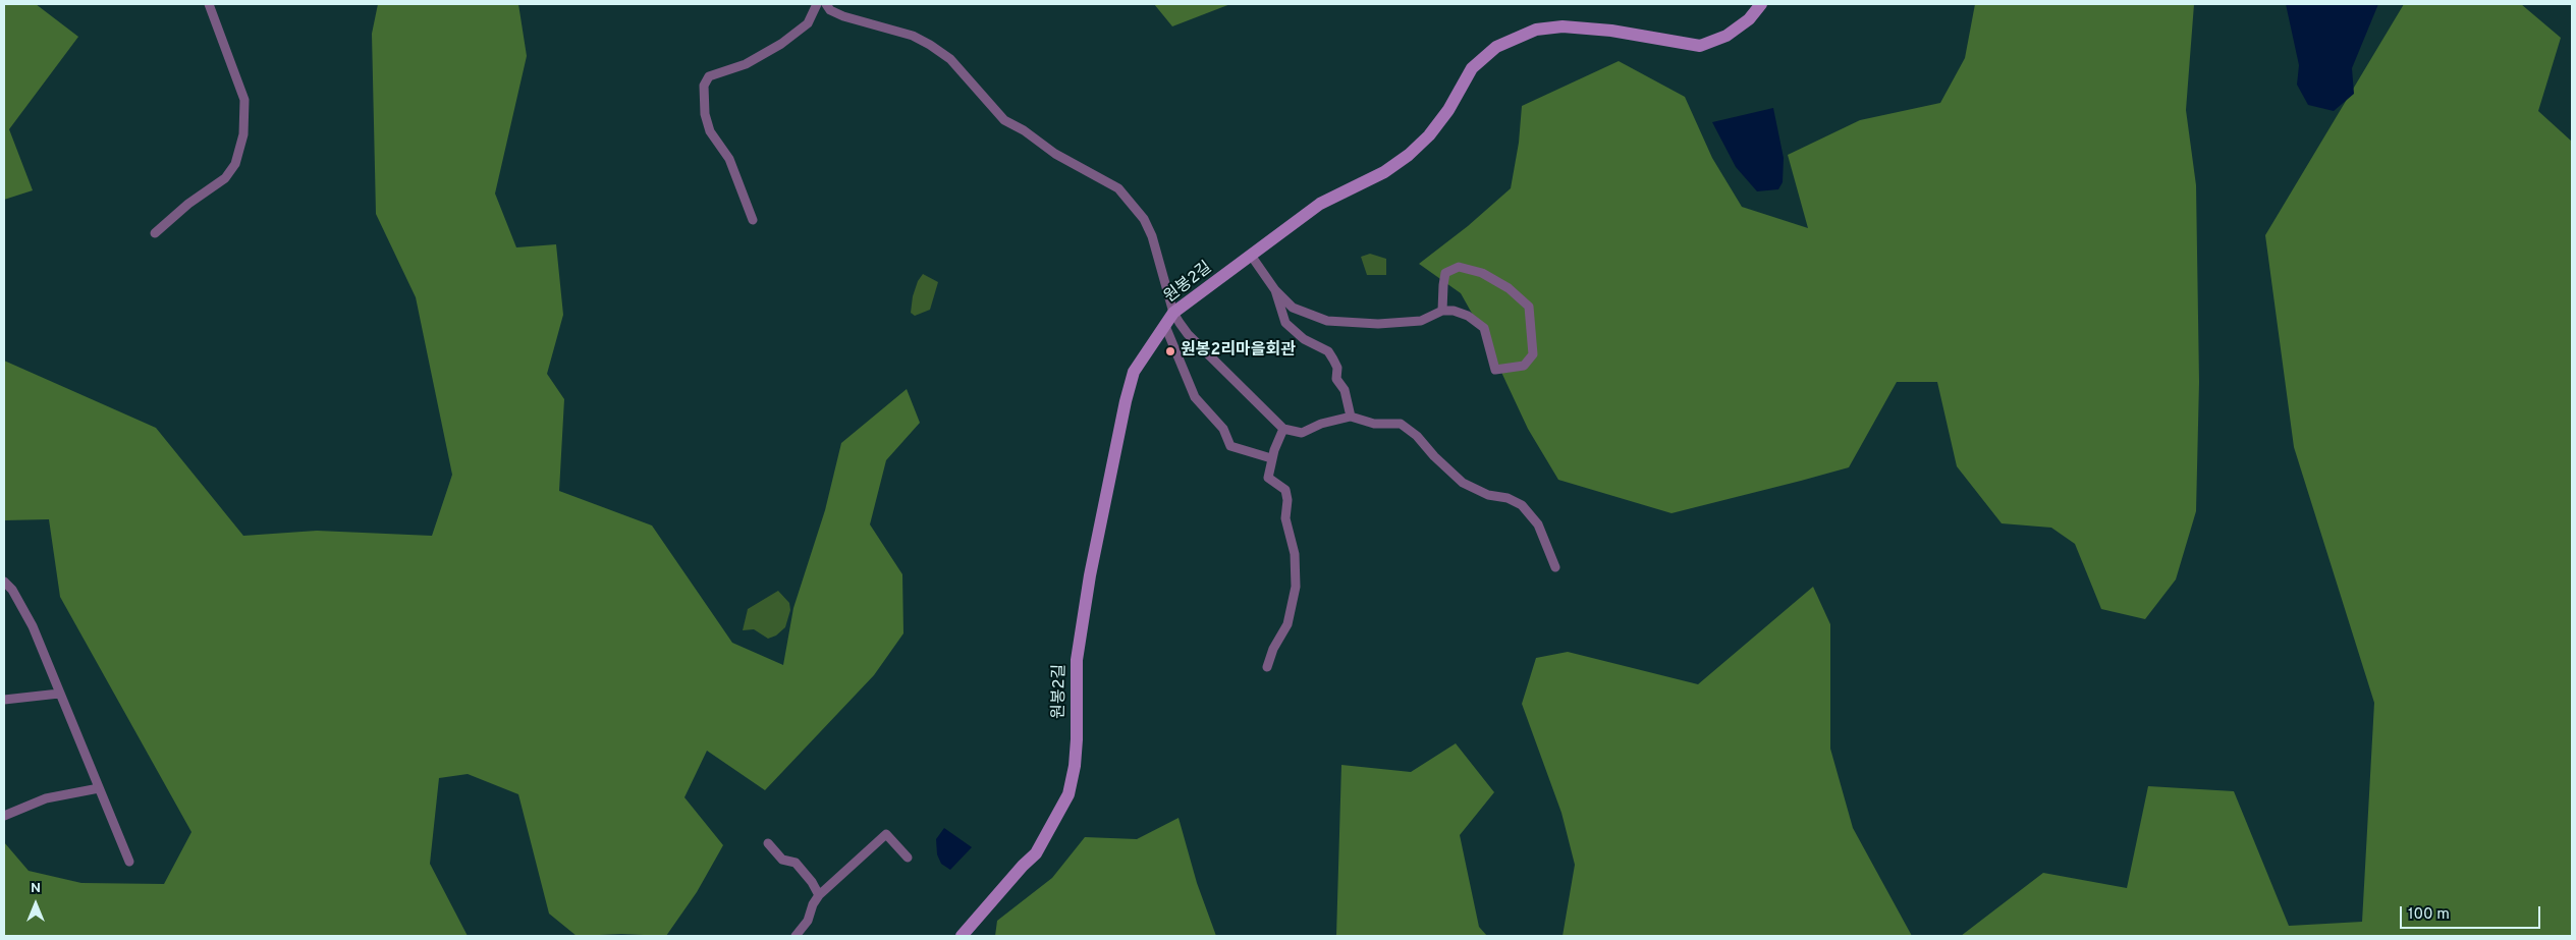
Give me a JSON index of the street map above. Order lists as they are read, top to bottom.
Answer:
{
  "streets": {
    "main road": ["원봉2길"]
  },
  "places": ["원봉2리마을회관"],
  "scale_bar": "100 m",
  "north": "top"
}
